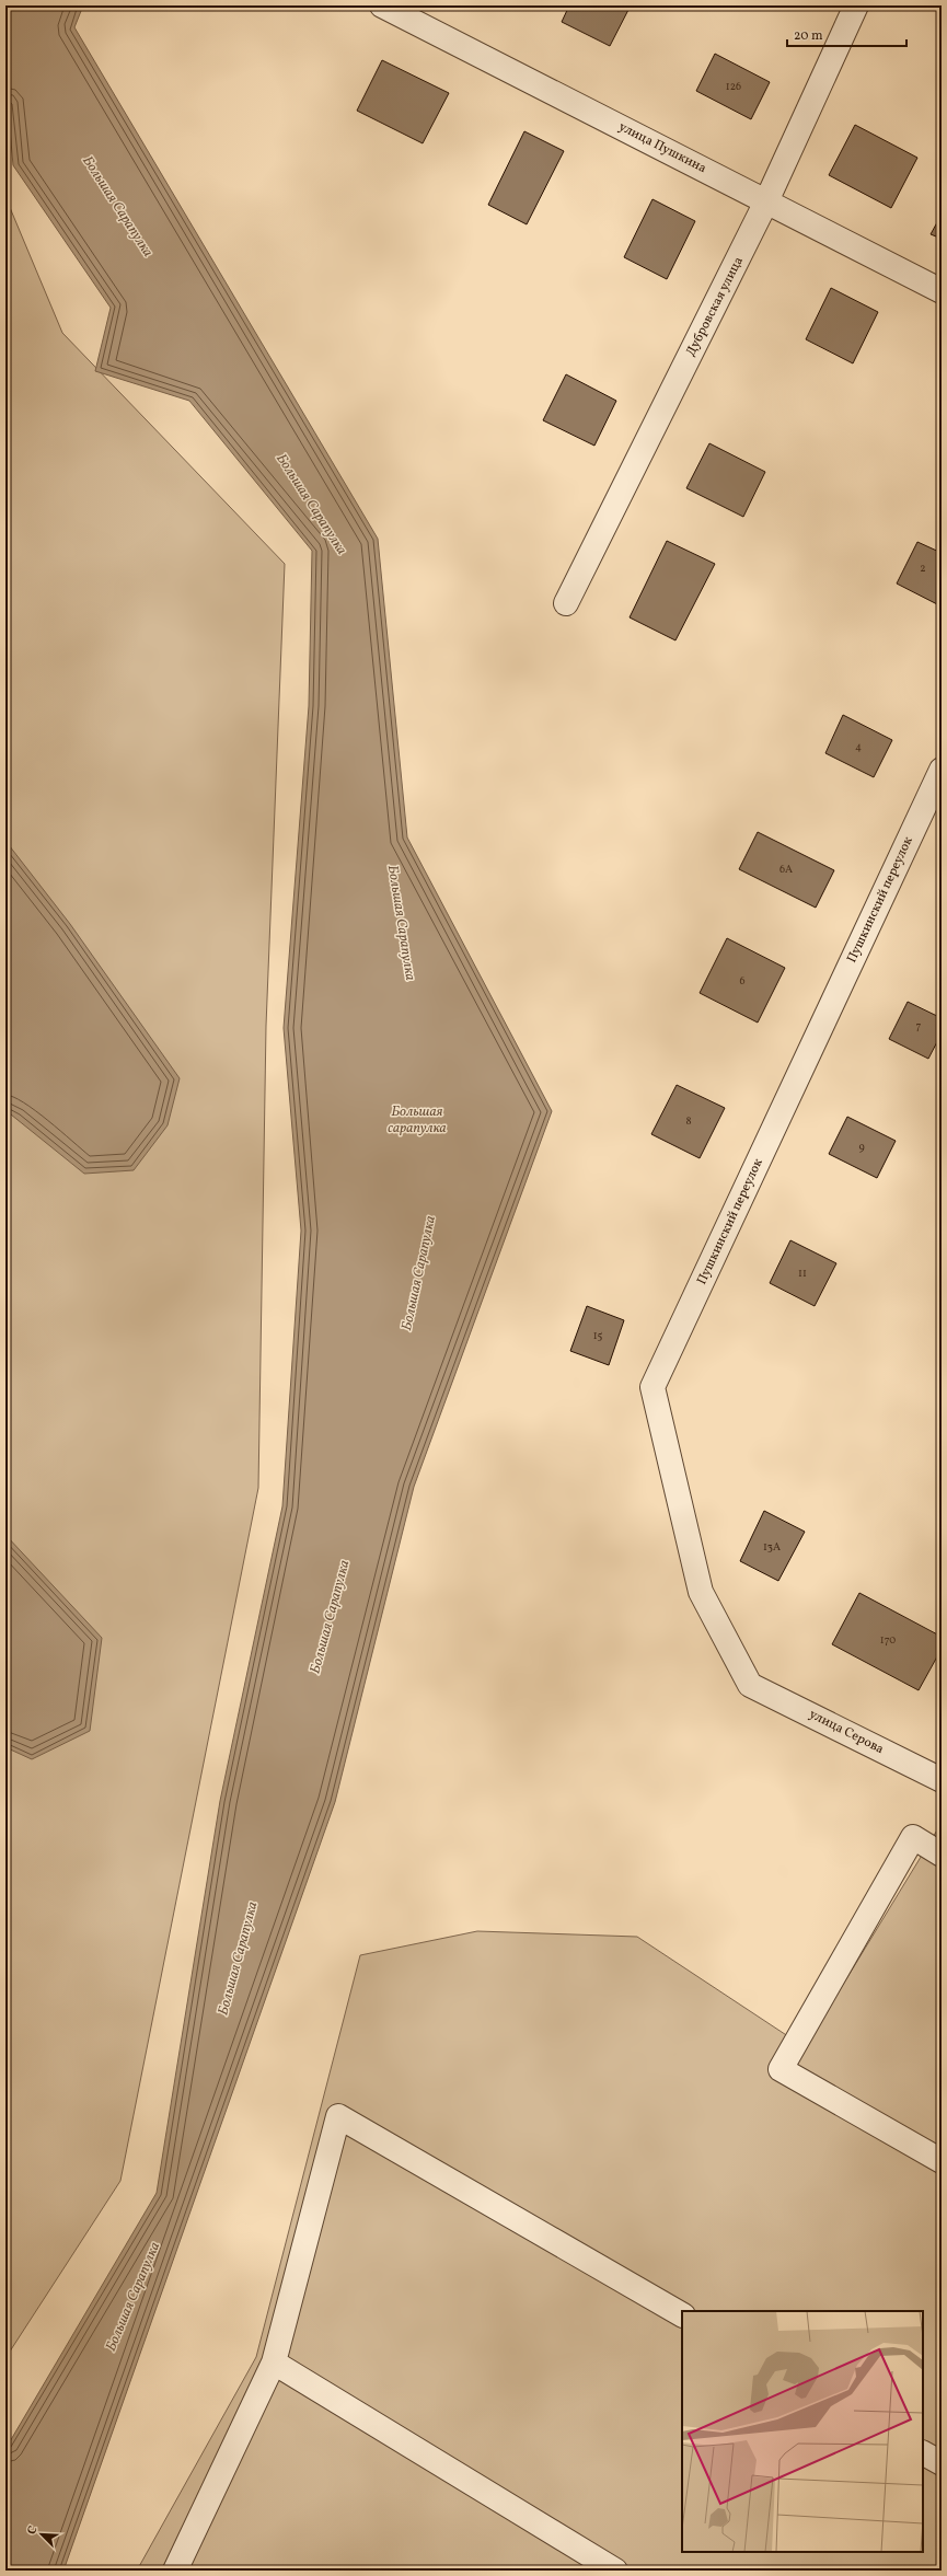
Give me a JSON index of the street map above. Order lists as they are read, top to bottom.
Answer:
{
  "streets": {
    "street": [
      "улица Пушкина",
      "Дубровская улица",
      "Пушкинский переулок",
      "улица Серова"
    ]
  },
  "crossings": [
    ["улица Пушкина", "Дубровская улица"],
    ["Пушкинский переулок", "улица Серова"]
  ],
  "water": ["Большая Сарапулка", "Большая сарапулка"],
  "house_numbers": [
    "126",
    "2",
    "4",
    "6А",
    "6",
    "7",
    "8",
    "9",
    "11",
    "15",
    "13А",
    "170"
  ],
  "scale_bar": "20 m",
  "north": "top left"
}
